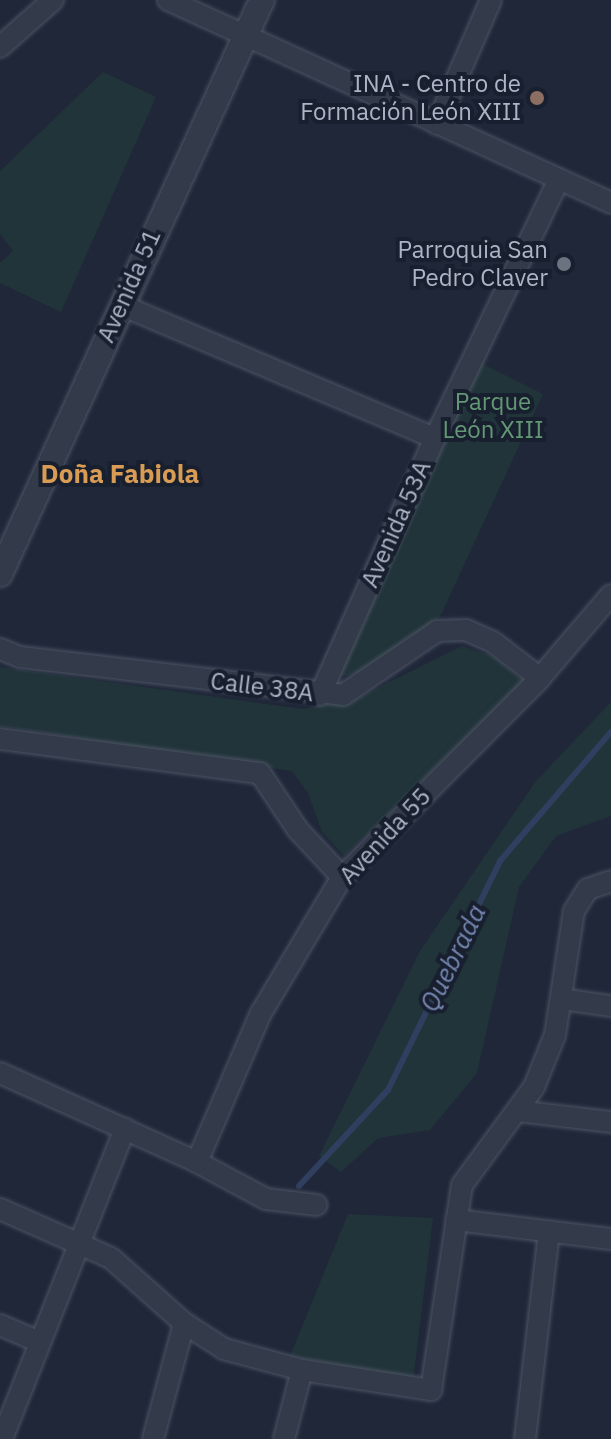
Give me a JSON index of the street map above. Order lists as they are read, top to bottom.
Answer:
{
  "streets": {
    "street": [
      "Avenida 51",
      "Avenida 53A",
      "Calle 38A",
      "Avenida 55"
    ]
  },
  "crossings": [
    ["Avenida 53A", "Calle 38A"],
    ["Calle 38A", "Avenida 55"]
  ],
  "districts": ["Doña Fabiola"],
  "water": ["Quebrada"],
  "parks": ["Parque León XIII"],
  "places": ["INA - Centro de Formación León XIII", "Parroquia San Pedro Claver"]
}
